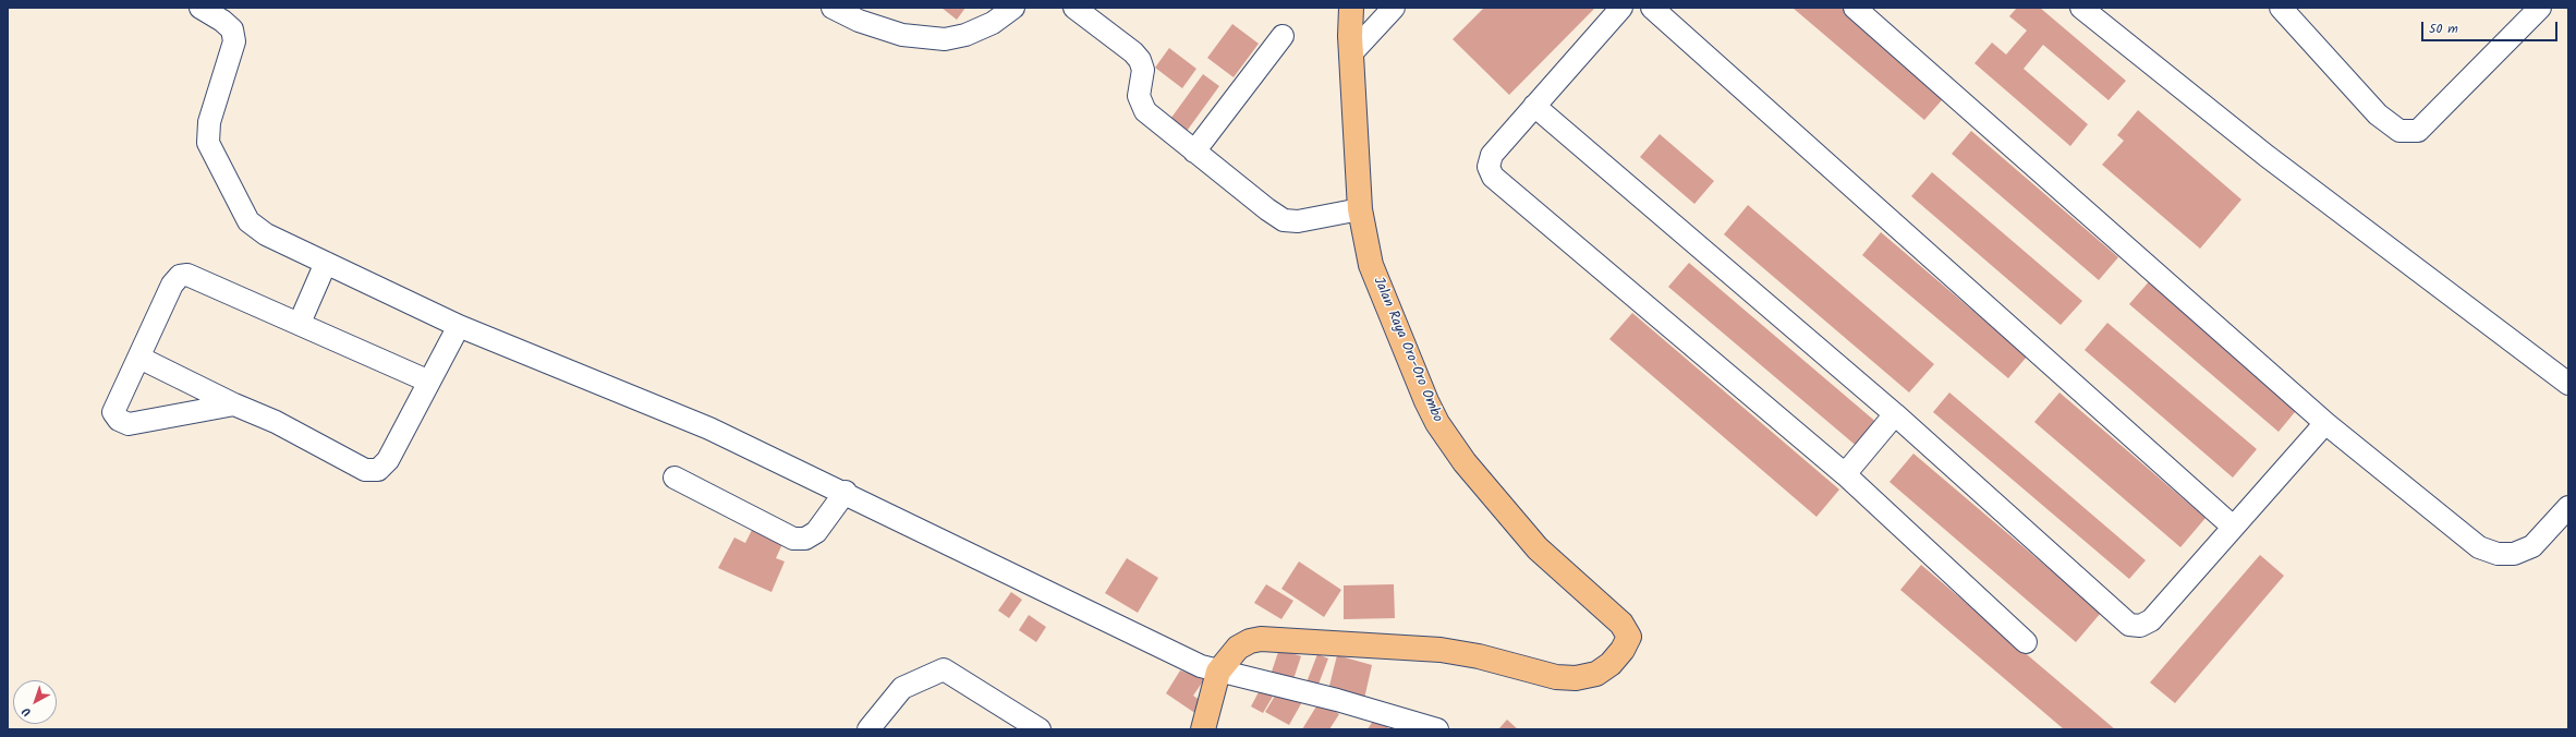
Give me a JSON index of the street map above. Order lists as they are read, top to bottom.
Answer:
{
  "streets": {
    "main road": ["Jalan Raya Oro-Oro Ombo"]
  },
  "scale_bar": "50 m",
  "north": "bottom left"
}
